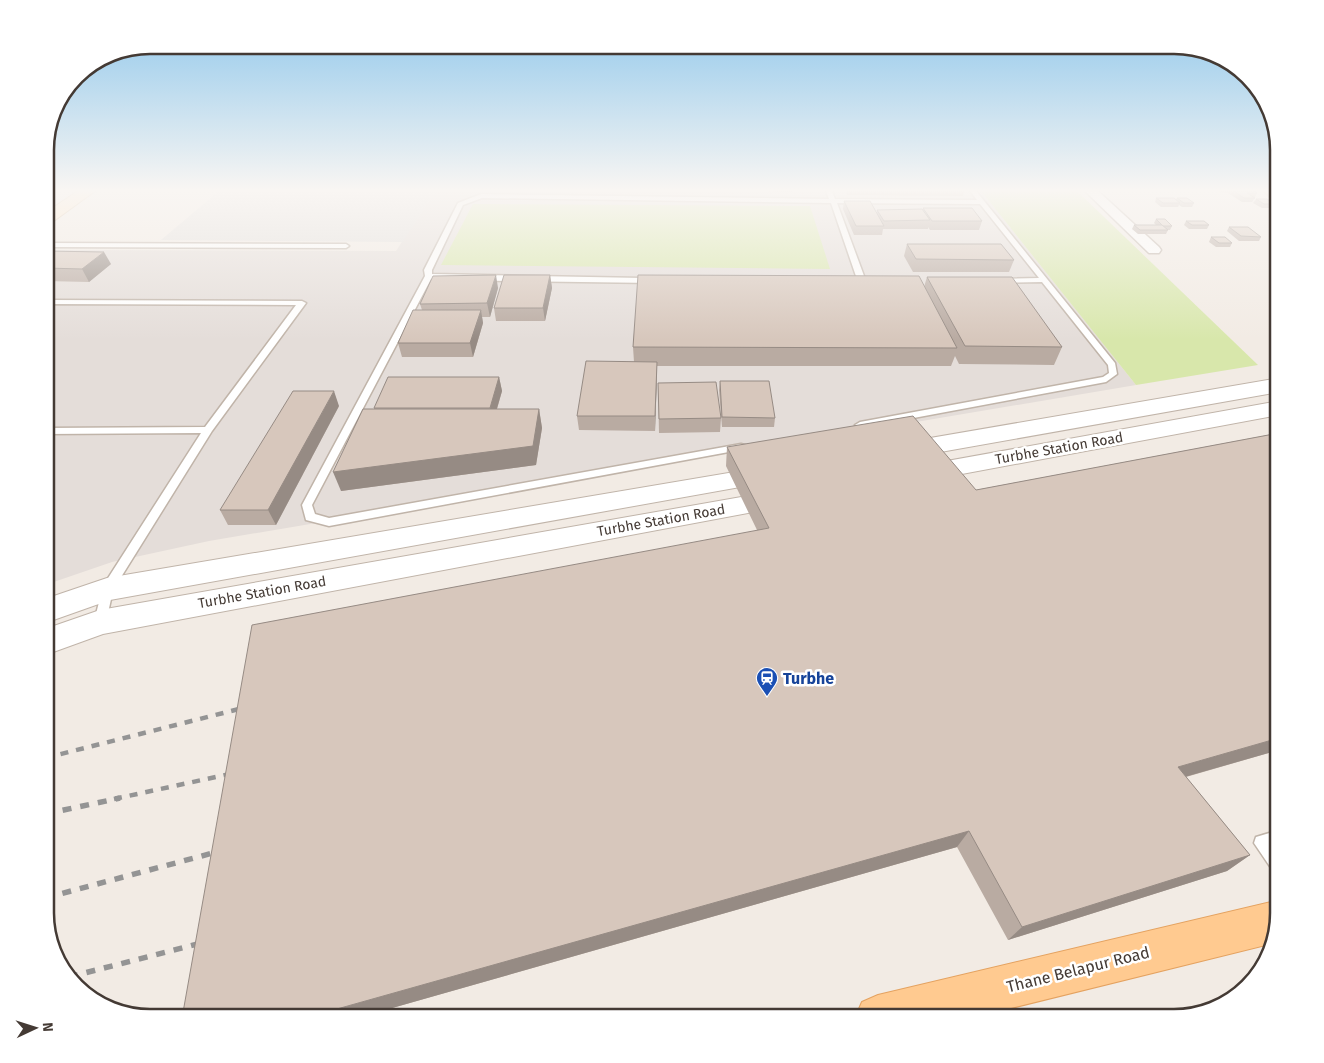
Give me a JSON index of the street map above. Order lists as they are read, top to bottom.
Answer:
{
  "streets": {
    "main road": ["Thane Belapur Road"],
    "street": ["Turbhe Station Road"]
  },
  "places": {
    "station": ["Turbhe"]
  },
  "north": "right"
}
